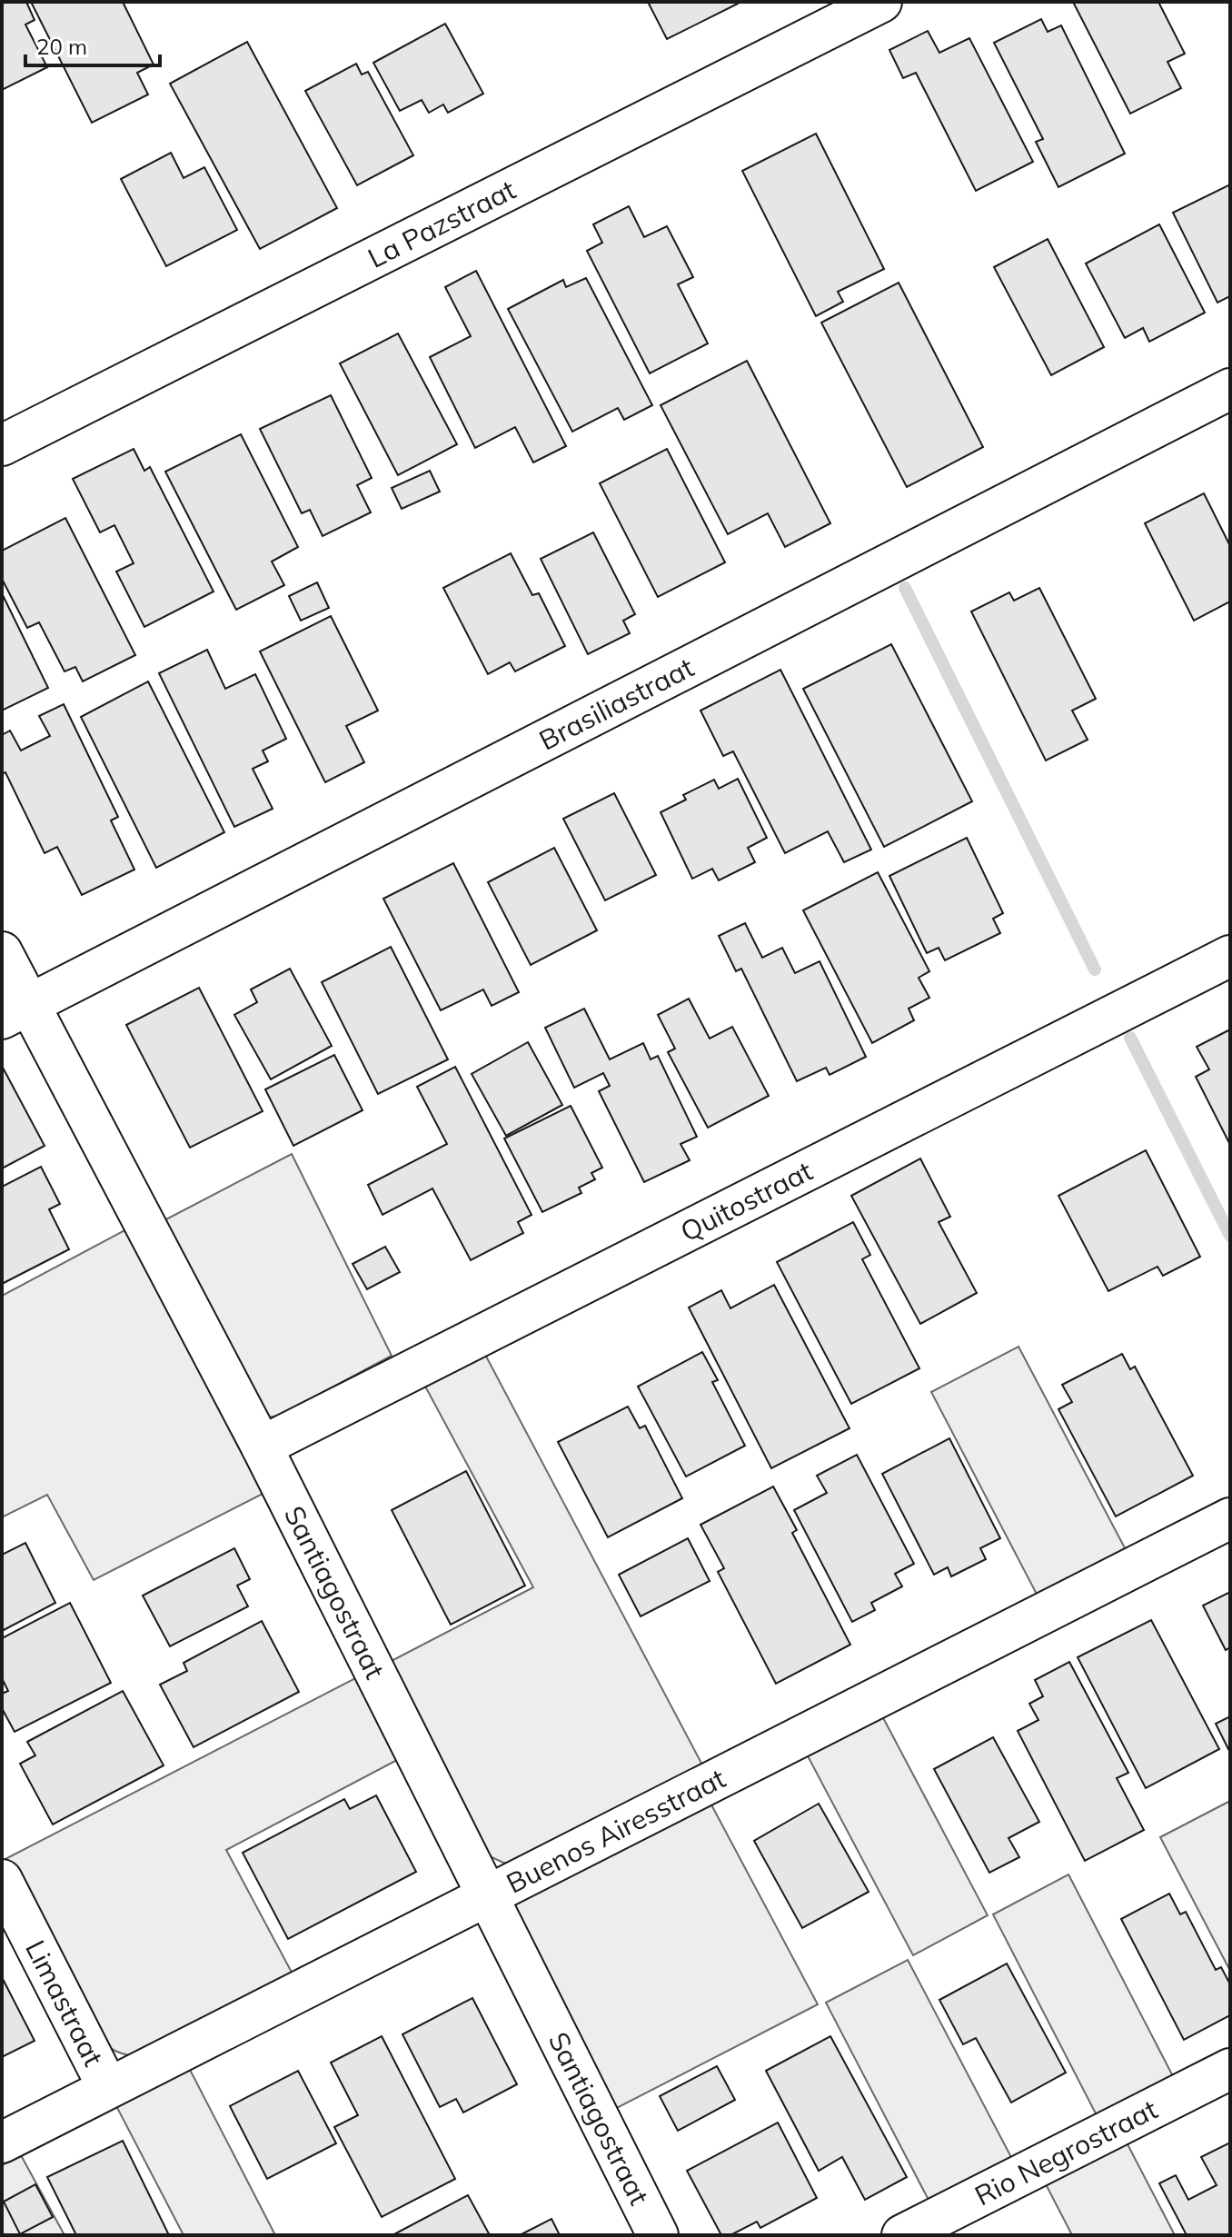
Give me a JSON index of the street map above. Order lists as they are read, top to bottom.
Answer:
{
  "streets": {
    "street": [
      "La Pazstraat",
      "Brasiliastraat",
      "Quitostraat",
      "Santiagostraat",
      "Buenos Airesstraat",
      "Limastraat",
      "Rio Negrostraat"
    ]
  },
  "crossings": [
    ["Brasiliastraat", "Santiagostraat"],
    ["Quitostraat", "Santiagostraat"],
    ["Santiagostraat", "Buenos Airesstraat"],
    ["Buenos Airesstraat", "Limastraat"]
  ],
  "scale_bar": "20 m"
}
